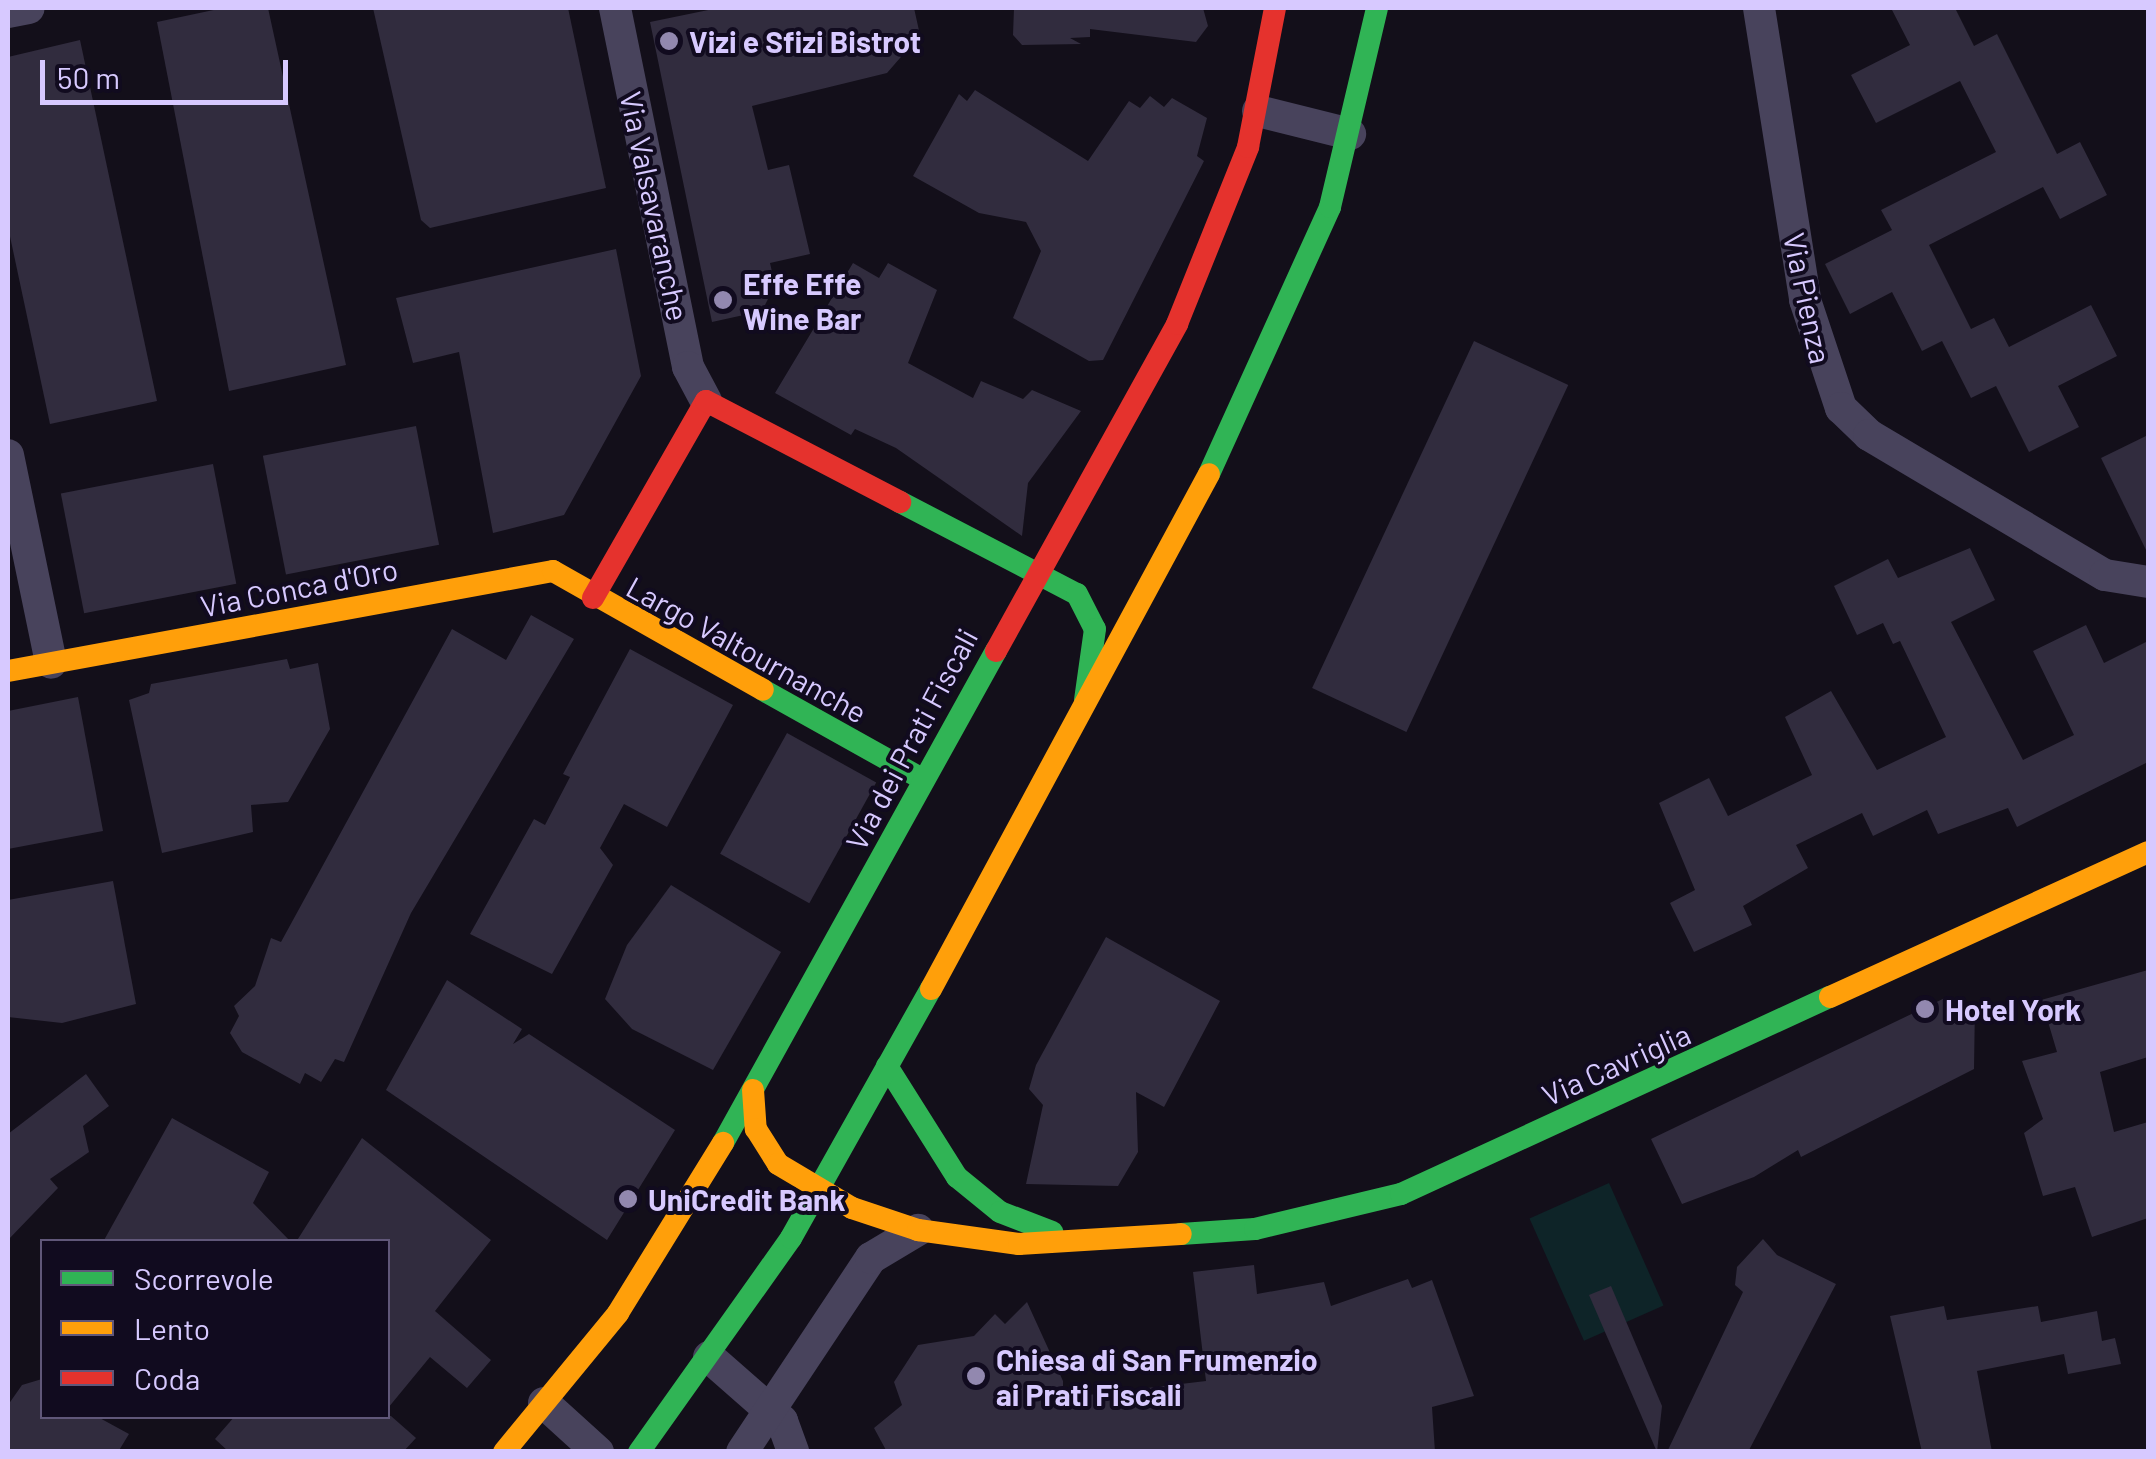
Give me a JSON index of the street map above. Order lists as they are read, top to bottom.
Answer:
{
  "streets": {
    "street": [
      "Via Valsavaranche",
      "Via Pienza",
      "Via Conca d'Oro",
      "Largo Valtournanche",
      "Via dei Prati Fiscali",
      "Via Cavriglia"
    ]
  },
  "crossings": [
    ["Via Valsavaranche", "Largo Valtournanche"],
    ["Via Conca d'Oro", "Largo Valtournanche"],
    ["Largo Valtournanche", "Via dei Prati Fiscali"],
    ["Via dei Prati Fiscali", "Via Cavriglia"]
  ],
  "places": [
    "Vizi e Sfizi Bistrot",
    "Effe Effe Wine Bar",
    "Hotel York",
    "UniCredit Bank",
    "Chiesa di San Frumenzio ai Prati Fiscali"
  ],
  "legend": ["Scorrevole", "Lento", "Coda"],
  "scale_bar": "50 m"
}
